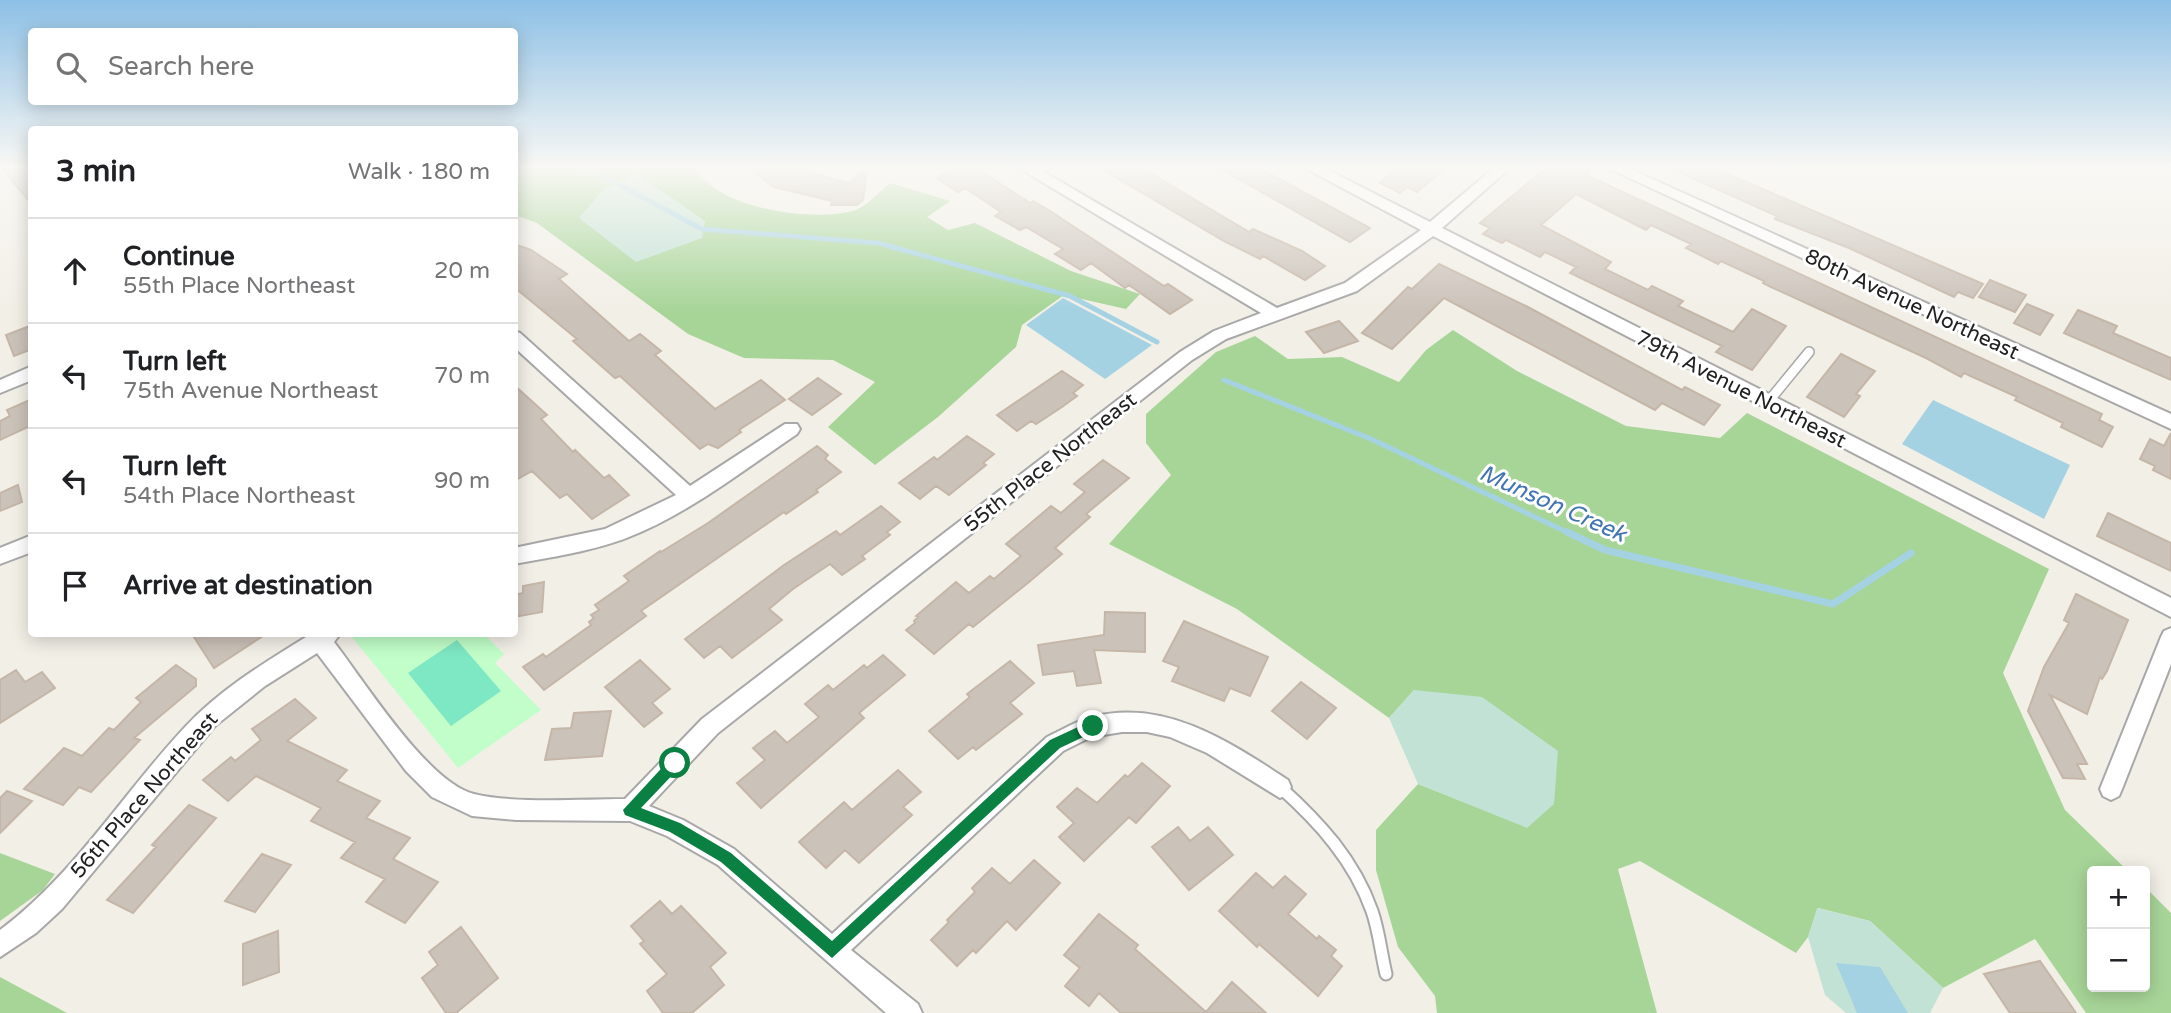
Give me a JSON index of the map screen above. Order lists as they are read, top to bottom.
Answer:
{
  "streets": {
    "street": [
      "80th Avenue Northeast",
      "79th Avenue Northeast",
      "55th Place Northeast",
      "56th Place Northeast"
    ]
  },
  "crossings": [
    ["79th Avenue Northeast", "55th Place Northeast"]
  ],
  "water": ["Munson Creek"],
  "page": {
    "search": "Search here",
    "heading": ["3 min", "Walk · 180 m"],
    "list": [
      ["Continue", "55th Place Northeast", "20 m"],
      ["Turn left", "75th Avenue Northeast", "70 m"],
      ["Turn left", "54th Place Northeast", "90 m"],
      "Arrive at destination"
    ],
    "map_buttons": ["+", "−"]
  }
}
